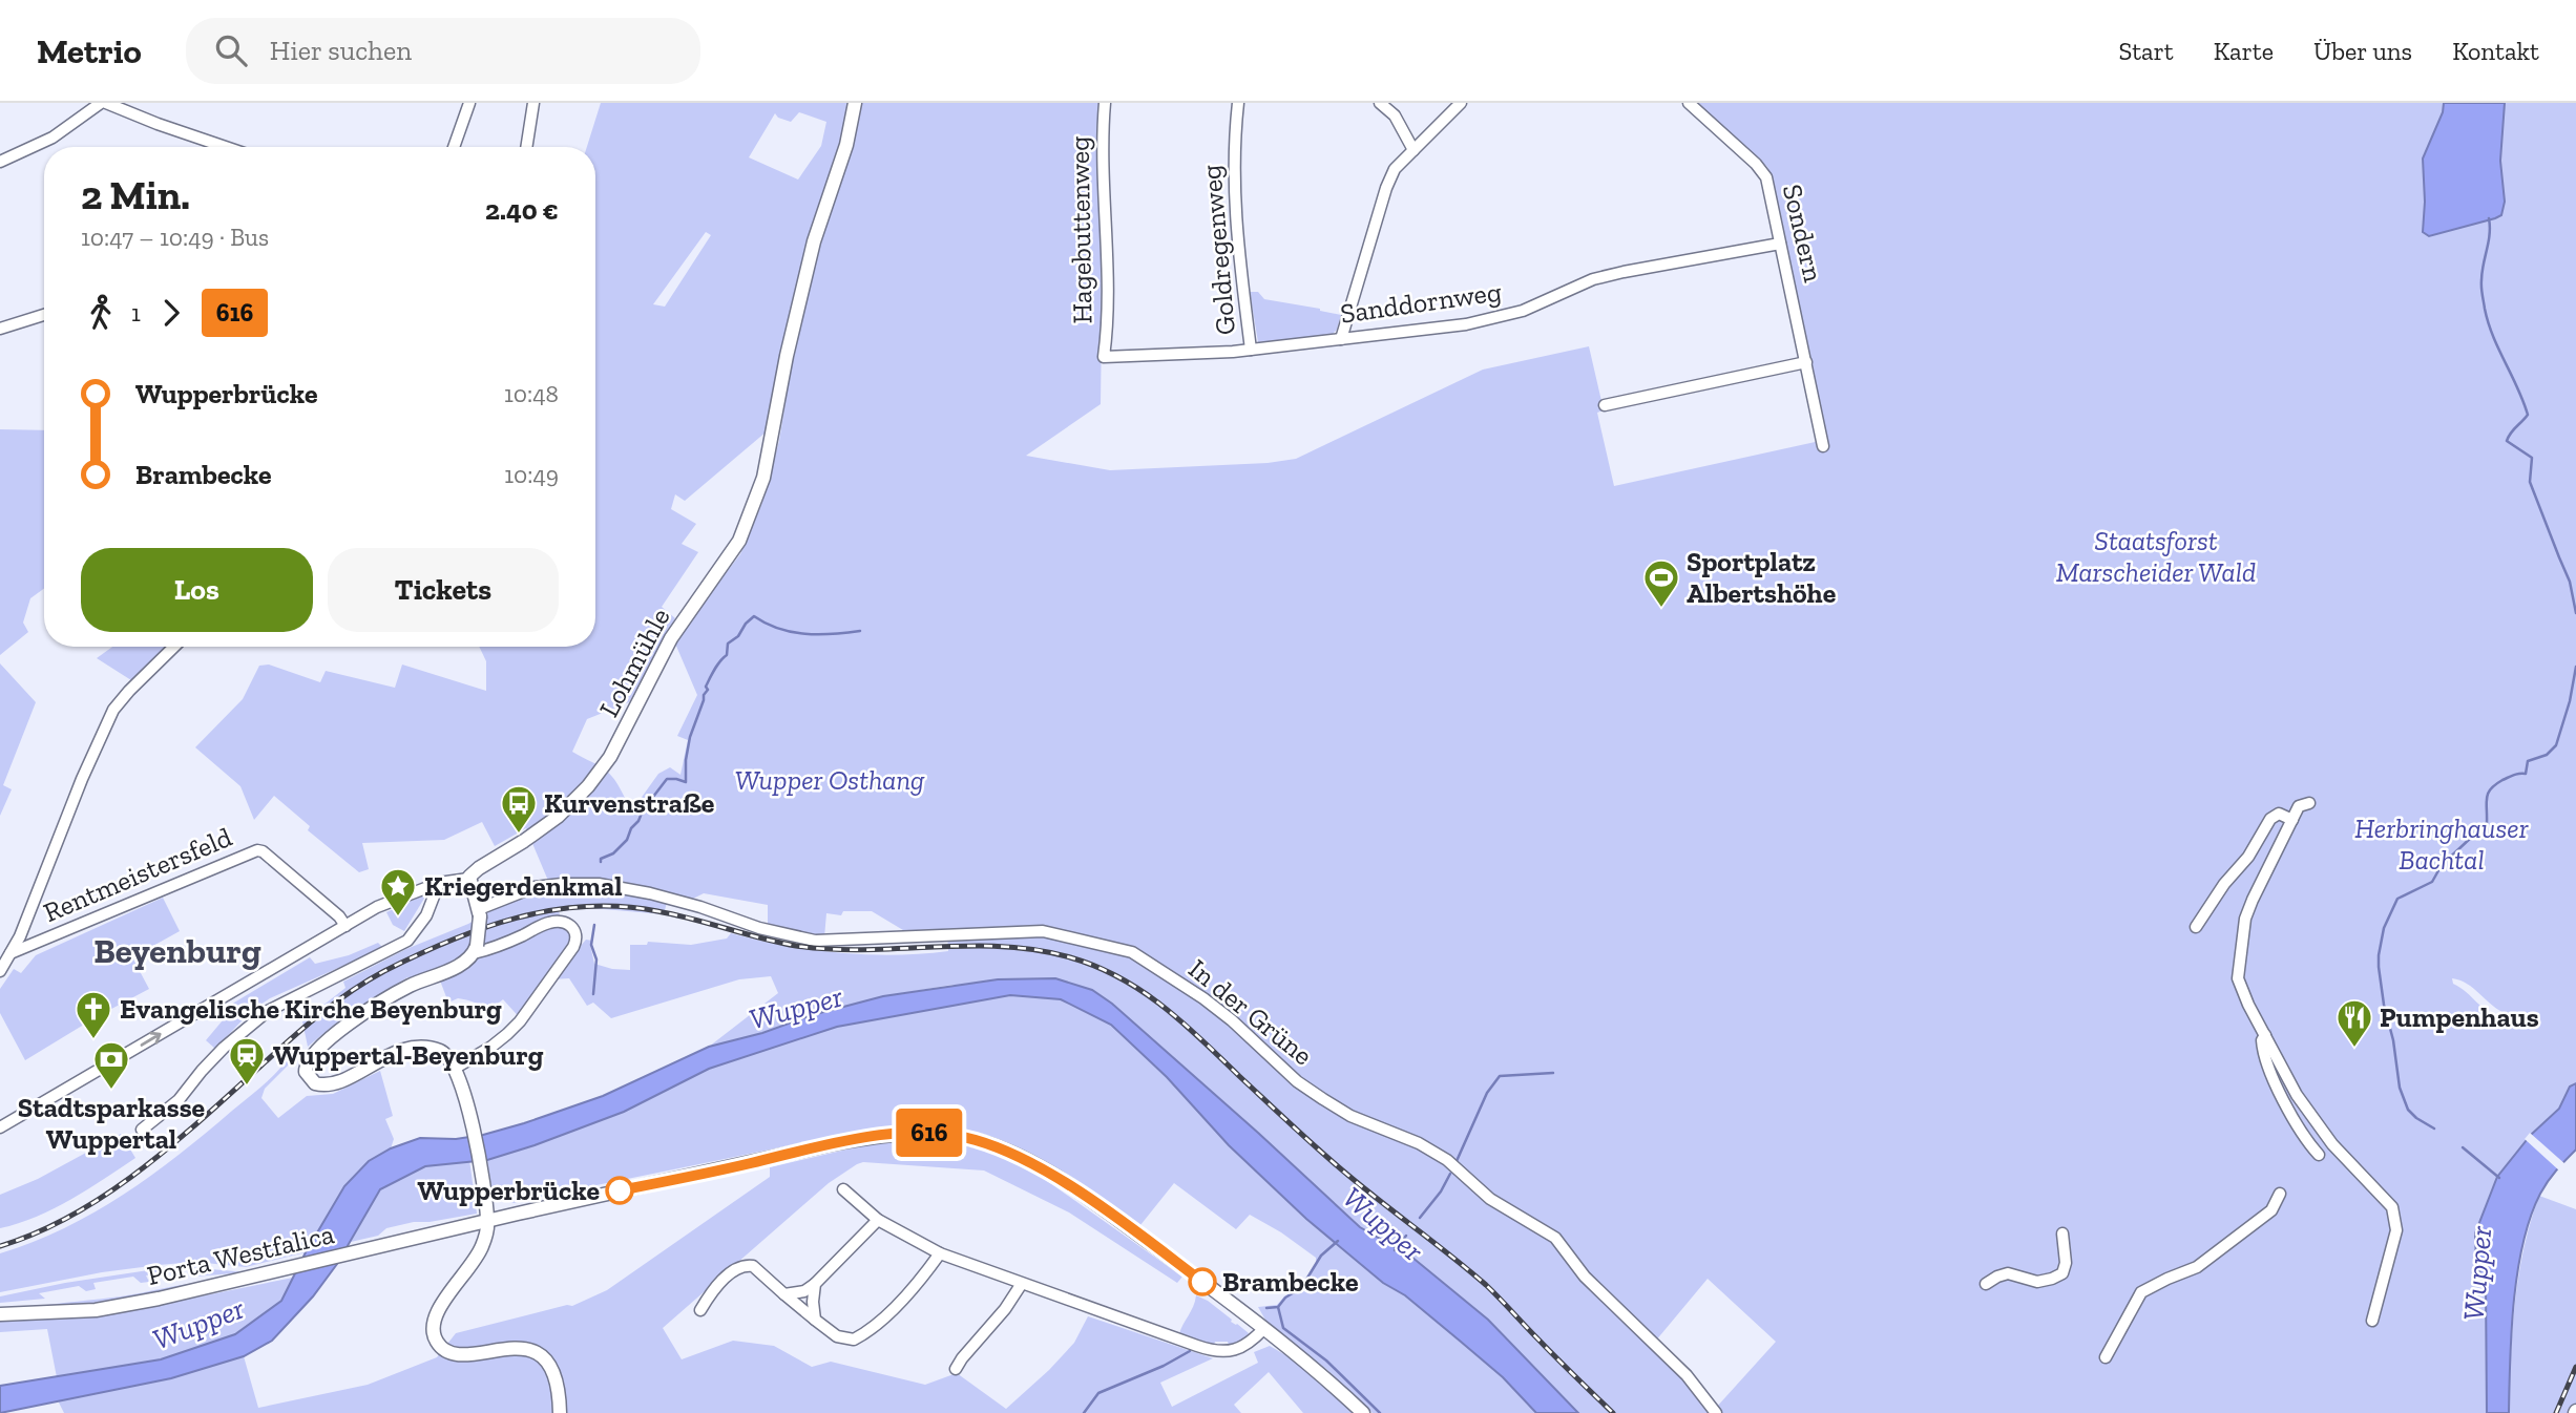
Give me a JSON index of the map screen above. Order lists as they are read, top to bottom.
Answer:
{
  "streets": {
    "main road": ["Lohmühle", "Porta Westfalica"],
    "street": [
      "Hagebuttenweg",
      "Sondern",
      "Goldregenweg",
      "Sanddornweg",
      "Rentmeistersfeld",
      "In der Grüne"
    ]
  },
  "crossings": [
    ["Hagebuttenweg", "Sanddornweg"],
    ["Sondern", "Sanddornweg"],
    ["Goldregenweg", "Sanddornweg"]
  ],
  "districts": ["Beyenburg"],
  "water": ["Wupper"],
  "parks": ["Staatsforst Marscheider Wald", "Wupper Osthang", "Herbringhauser Bachtal"],
  "places": {
    "sports": ["Sportplatz Albertshöhe"],
    "bus stop": ["Kurvenstraße"],
    "place": ["Kriegerdenkmal"],
    "church": ["Evangelische Kirche Beyenburg"],
    "restaurant": ["Pumpenhaus"],
    "station": ["Wuppertal-Beyenburg"],
    "bank": ["Stadtsparkasse Wuppertal"],
    "other": ["Wupperbrücke", "Brambecke"]
  },
  "lines": ["bus line 616"],
  "page": {
    "header": "Metrio",
    "search": "Hier suchen",
    "nav": [
      "Start",
      "Karte",
      "Über uns",
      "Kontakt"
    ],
    "on_map": "616",
    "heading": ["2 Min.", "10:47 – 10:49 · Bus", "2.40 €"],
    "legs": ["1", "616"],
    "list": [
      {
        "name": "Wupperbrücke",
        "value": "10:48"
      },
      {
        "name": "Brambecke",
        "value": "10:49"
      }
    ],
    "buttons": ["Los", "Tickets"]
  }
}
